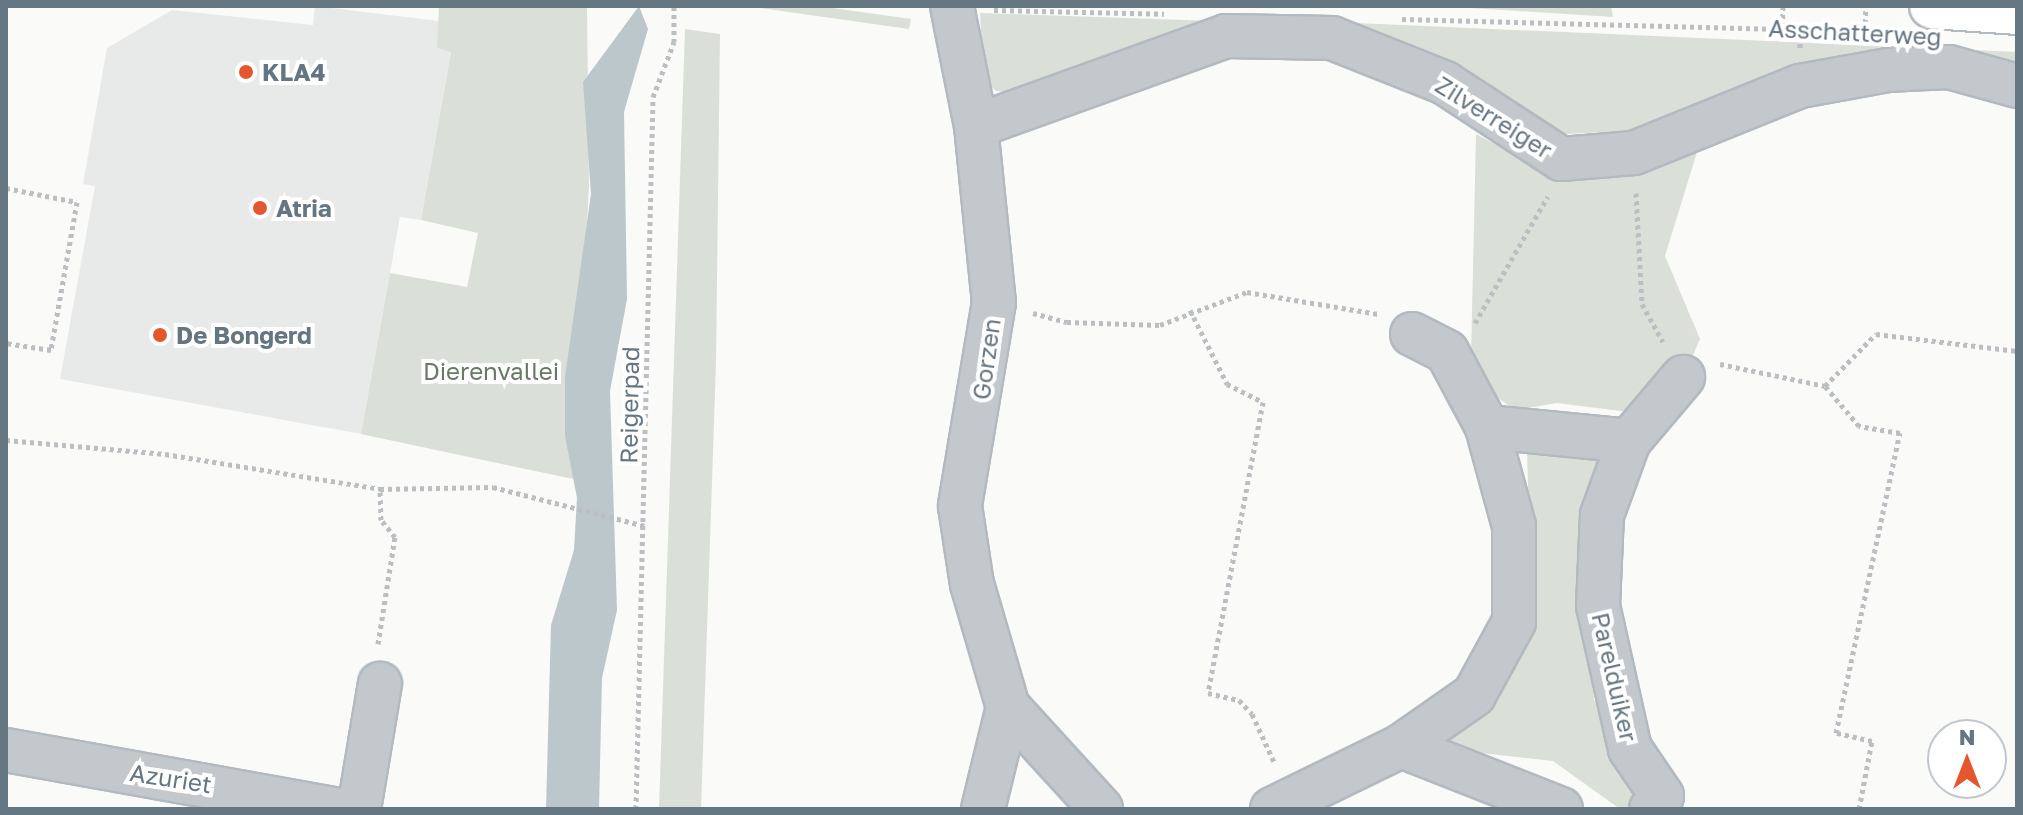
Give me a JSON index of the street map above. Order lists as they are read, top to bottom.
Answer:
{
  "streets": {
    "street": [
      "Asschatterweg",
      "Zilverreiger",
      "Gorzen",
      "Parelduiker",
      "Azuriet"
    ],
    "path": ["Reigerpad"]
  },
  "crossings": [
    ["Zilverreiger", "Gorzen"]
  ],
  "parks": ["Dierenvallei"],
  "places": ["KLA4", "Atria", "De Bongerd"],
  "north": "top"
}
